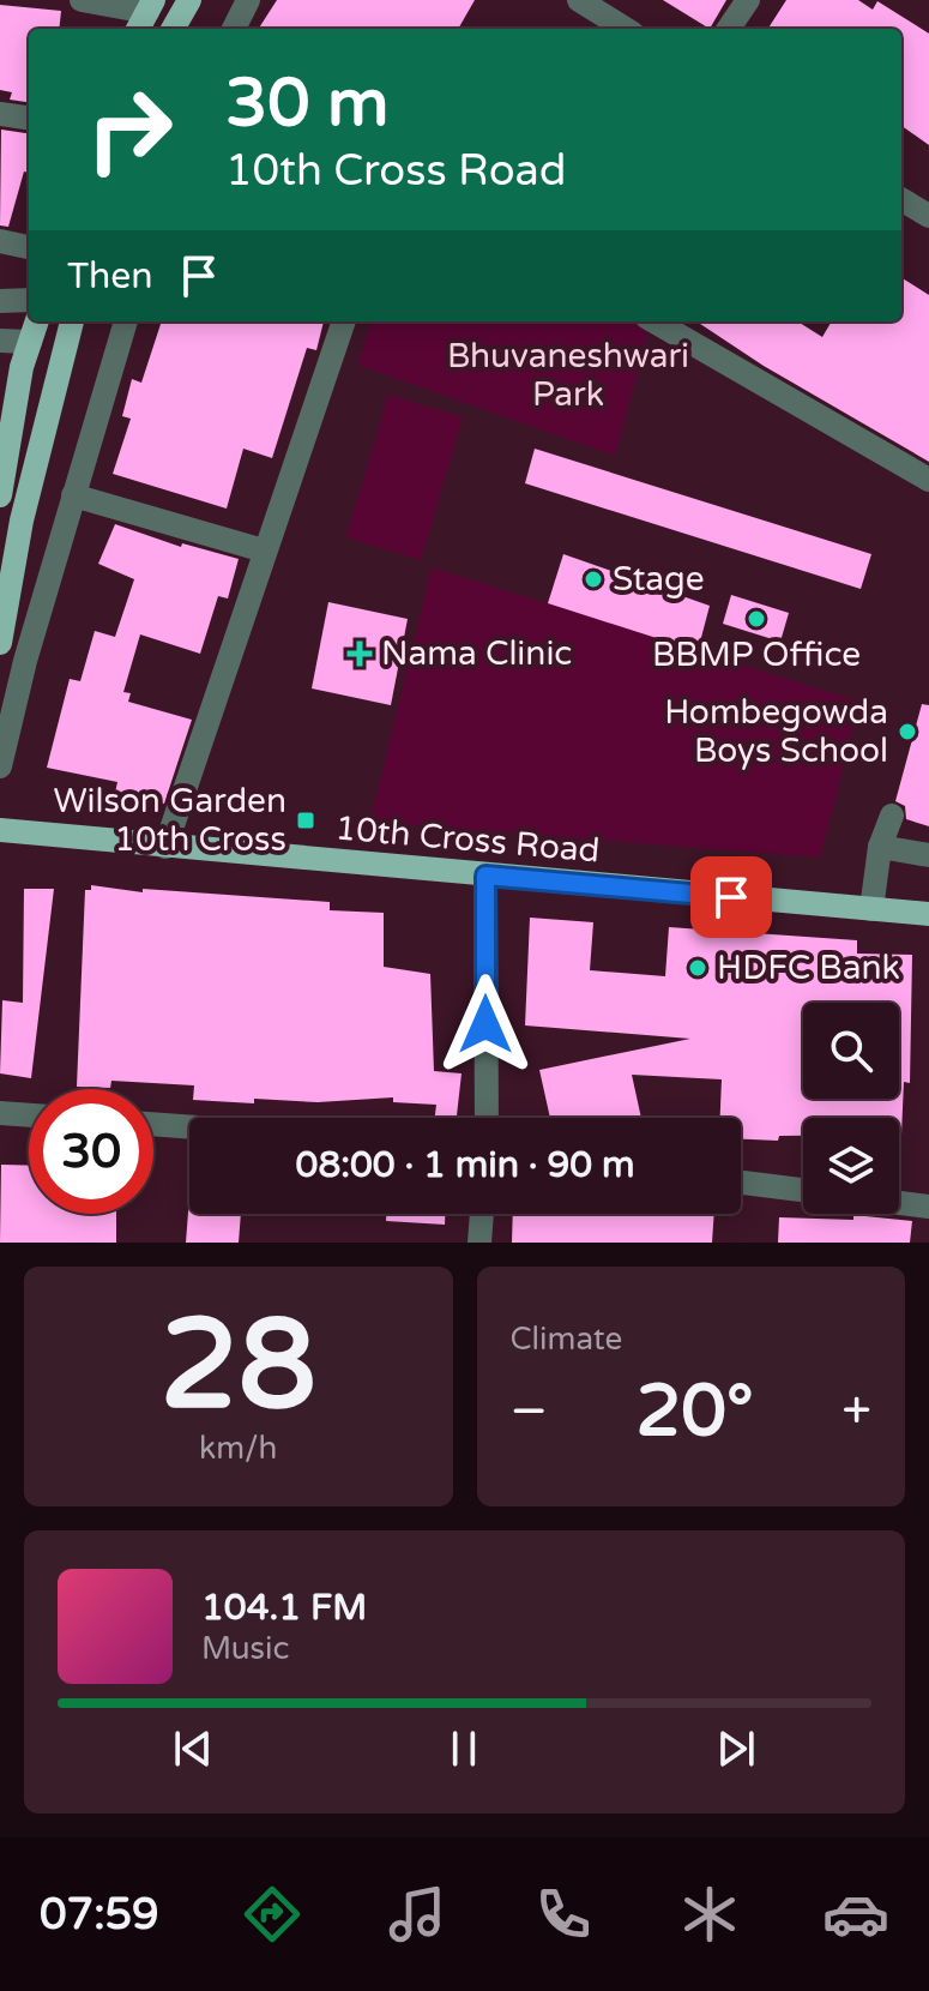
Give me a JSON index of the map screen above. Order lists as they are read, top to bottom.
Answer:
{
  "streets": {
    "main road": ["10th Cross Road"]
  },
  "parks": ["Bhuvaneshwari Park"],
  "places": {
    "other": [
      "Stage",
      "BBMP Office",
      "Hombegowda Boys School",
      "HDFC Bank"
    ],
    "health": ["Nama Clinic"],
    "transit": ["Wilson Garden 10th Cross"]
  },
  "page": {
    "turn": ["30 m", "10th Cross Road"],
    "then": "Then",
    "limit": "30",
    "trip": "08:00 · 1 min · 90 m",
    "tile": [
      ["28", "km/h"],
      "Climate"
    ],
    "heat": ["−", "20°", "+"],
    "song": ["104.1 FM", "Music"],
    "tabs": "07:59"
  }
}
